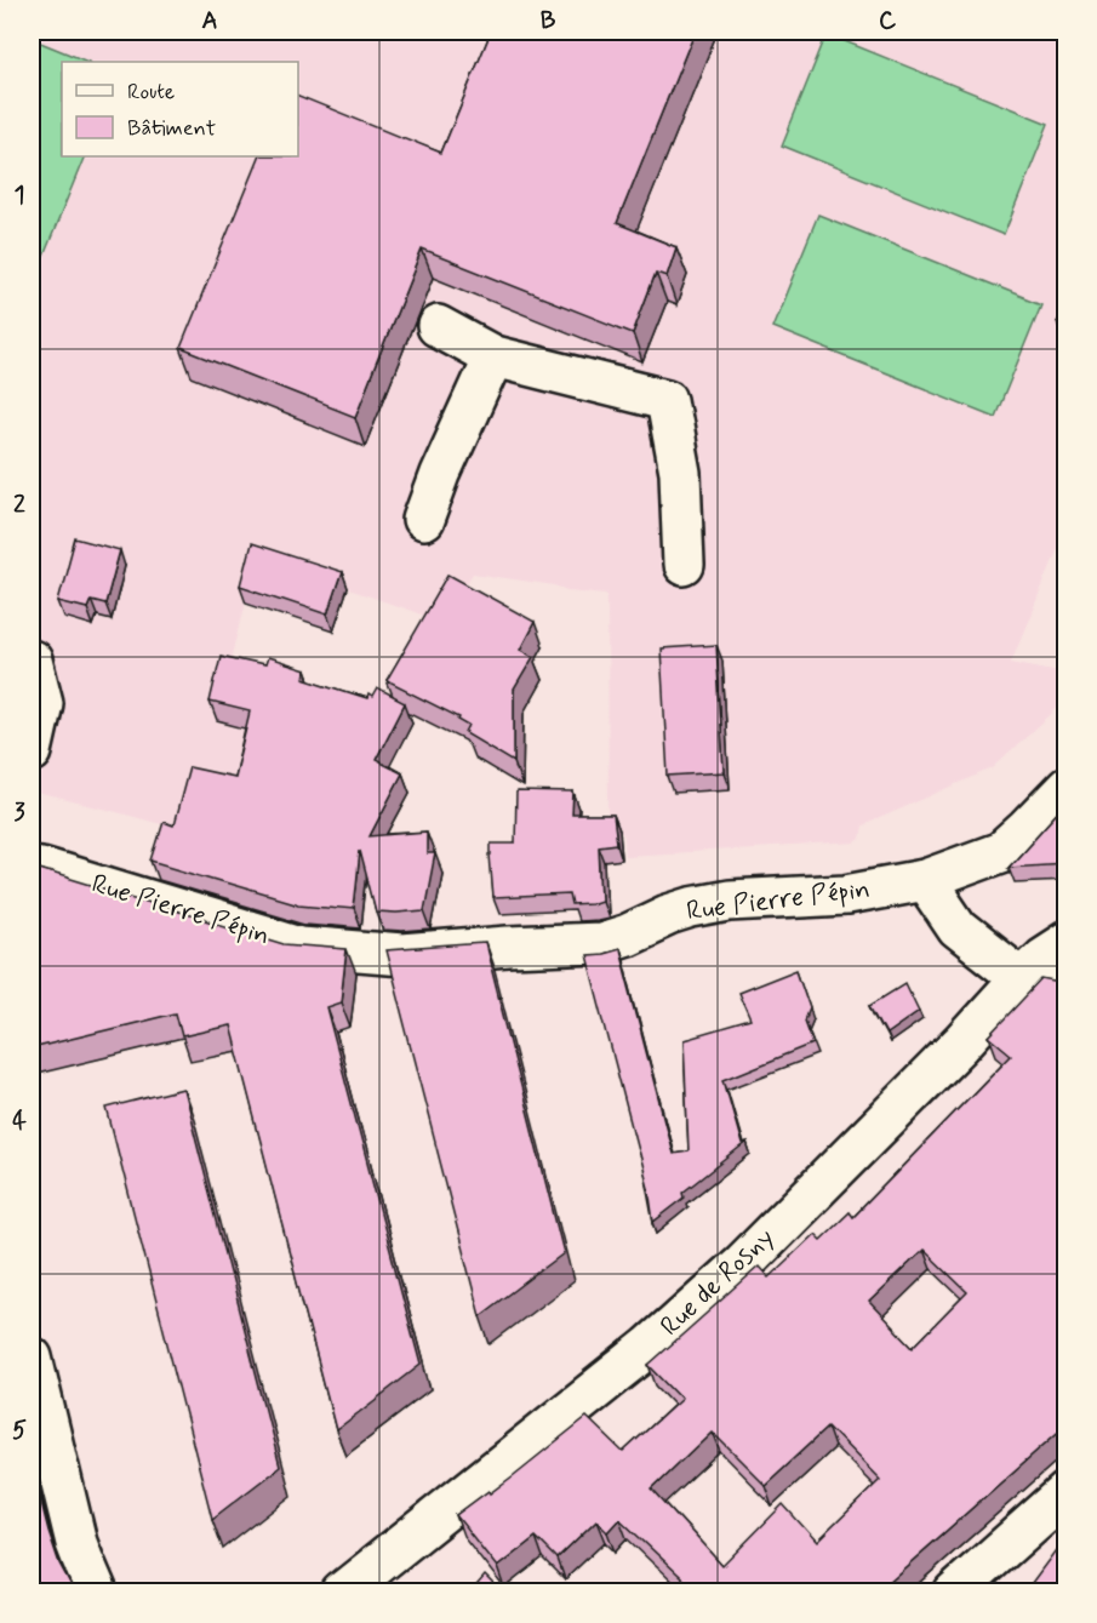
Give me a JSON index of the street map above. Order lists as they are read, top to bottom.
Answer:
{
  "streets": {
    "street": ["Rue Pierre Pépin", "Rue de Rosny"]
  },
  "legend": ["Route", "Bâtiment"],
  "grid": {
    "columns": ["A", "B", "C"],
    "rows": [
      "1",
      "2",
      "3",
      "4",
      "5"
    ]
  }
}
